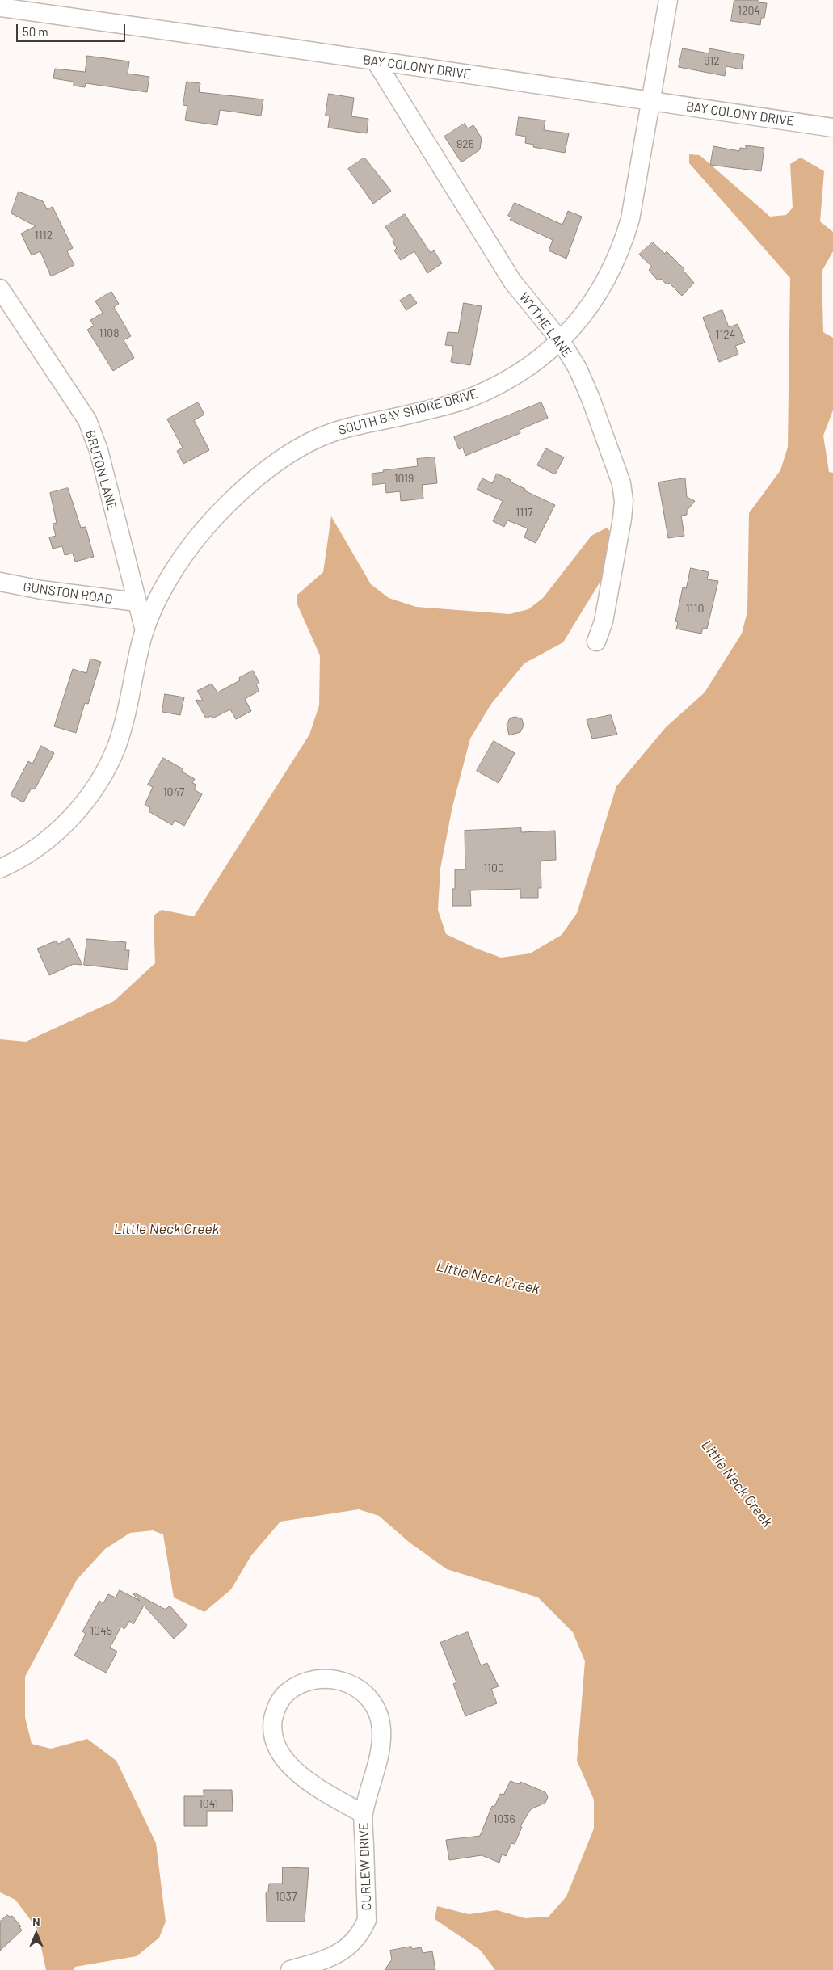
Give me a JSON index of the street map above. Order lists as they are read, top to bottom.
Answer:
{
  "streets": {
    "street": [
      "BAY COLONY DRIVE",
      "WYTHE LANE",
      "SOUTH BAY SHORE DRIVE",
      "BRUTON LANE",
      "GUNSTON ROAD",
      "CURLEW DRIVE"
    ]
  },
  "crossings": [
    ["BAY COLONY DRIVE", "WYTHE LANE"],
    ["BAY COLONY DRIVE", "SOUTH BAY SHORE DRIVE"],
    ["WYTHE LANE", "SOUTH BAY SHORE DRIVE"],
    ["SOUTH BAY SHORE DRIVE", "BRUTON LANE"],
    ["BRUTON LANE", "GUNSTON ROAD"]
  ],
  "water": ["Little Neck Creek"],
  "house_numbers": [
    "1204",
    "912",
    "925",
    "1112",
    "1108",
    "1124",
    "1019",
    "1117",
    "1110",
    "1047",
    "1100",
    "1045",
    "1041",
    "1036",
    "1037"
  ],
  "scale_bar": "50 m",
  "north": "top"
}
